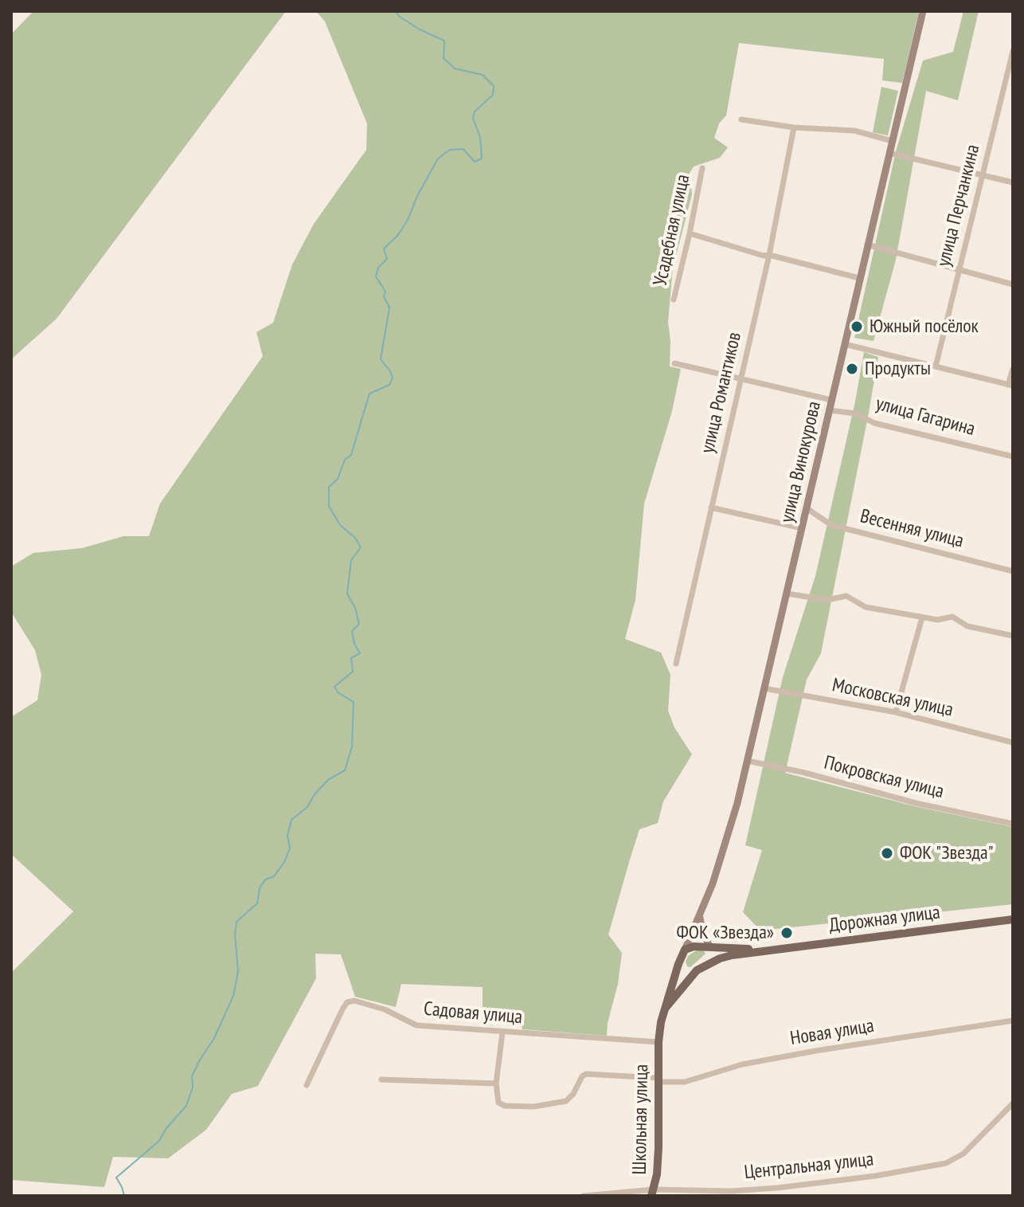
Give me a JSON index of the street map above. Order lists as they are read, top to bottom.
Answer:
{
  "streets": {
    "main road": ["улица Винокурова", "Дорожная улица", "Школьная улица"],
    "street": [
      "улица Перчанкина",
      "Усадебная улица",
      "улица Романтиков",
      "улица Гагарина",
      "Весенняя улица",
      "Московская улица",
      "Покровская улица",
      "Садовая улица",
      "Новая улица",
      "Центральная улица"
    ]
  },
  "crossings": [
    ["улица Гагарина", "улица Винокурова"],
    ["улица Винокурова", "Весенняя улица"],
    ["улица Винокурова", "Московская улица"],
    ["улица Винокурова", "Покровская улица"],
    ["Садовая улица", "Школьная улица"],
    ["Новая улица", "Школьная улица"],
    ["Школьная улица", "Центральная улица"]
  ],
  "places": [
    "Южный посёлок",
    "Продукты",
    "ФОК \"Звезда\"",
    "ФОК «Звезда»"
  ]
}
